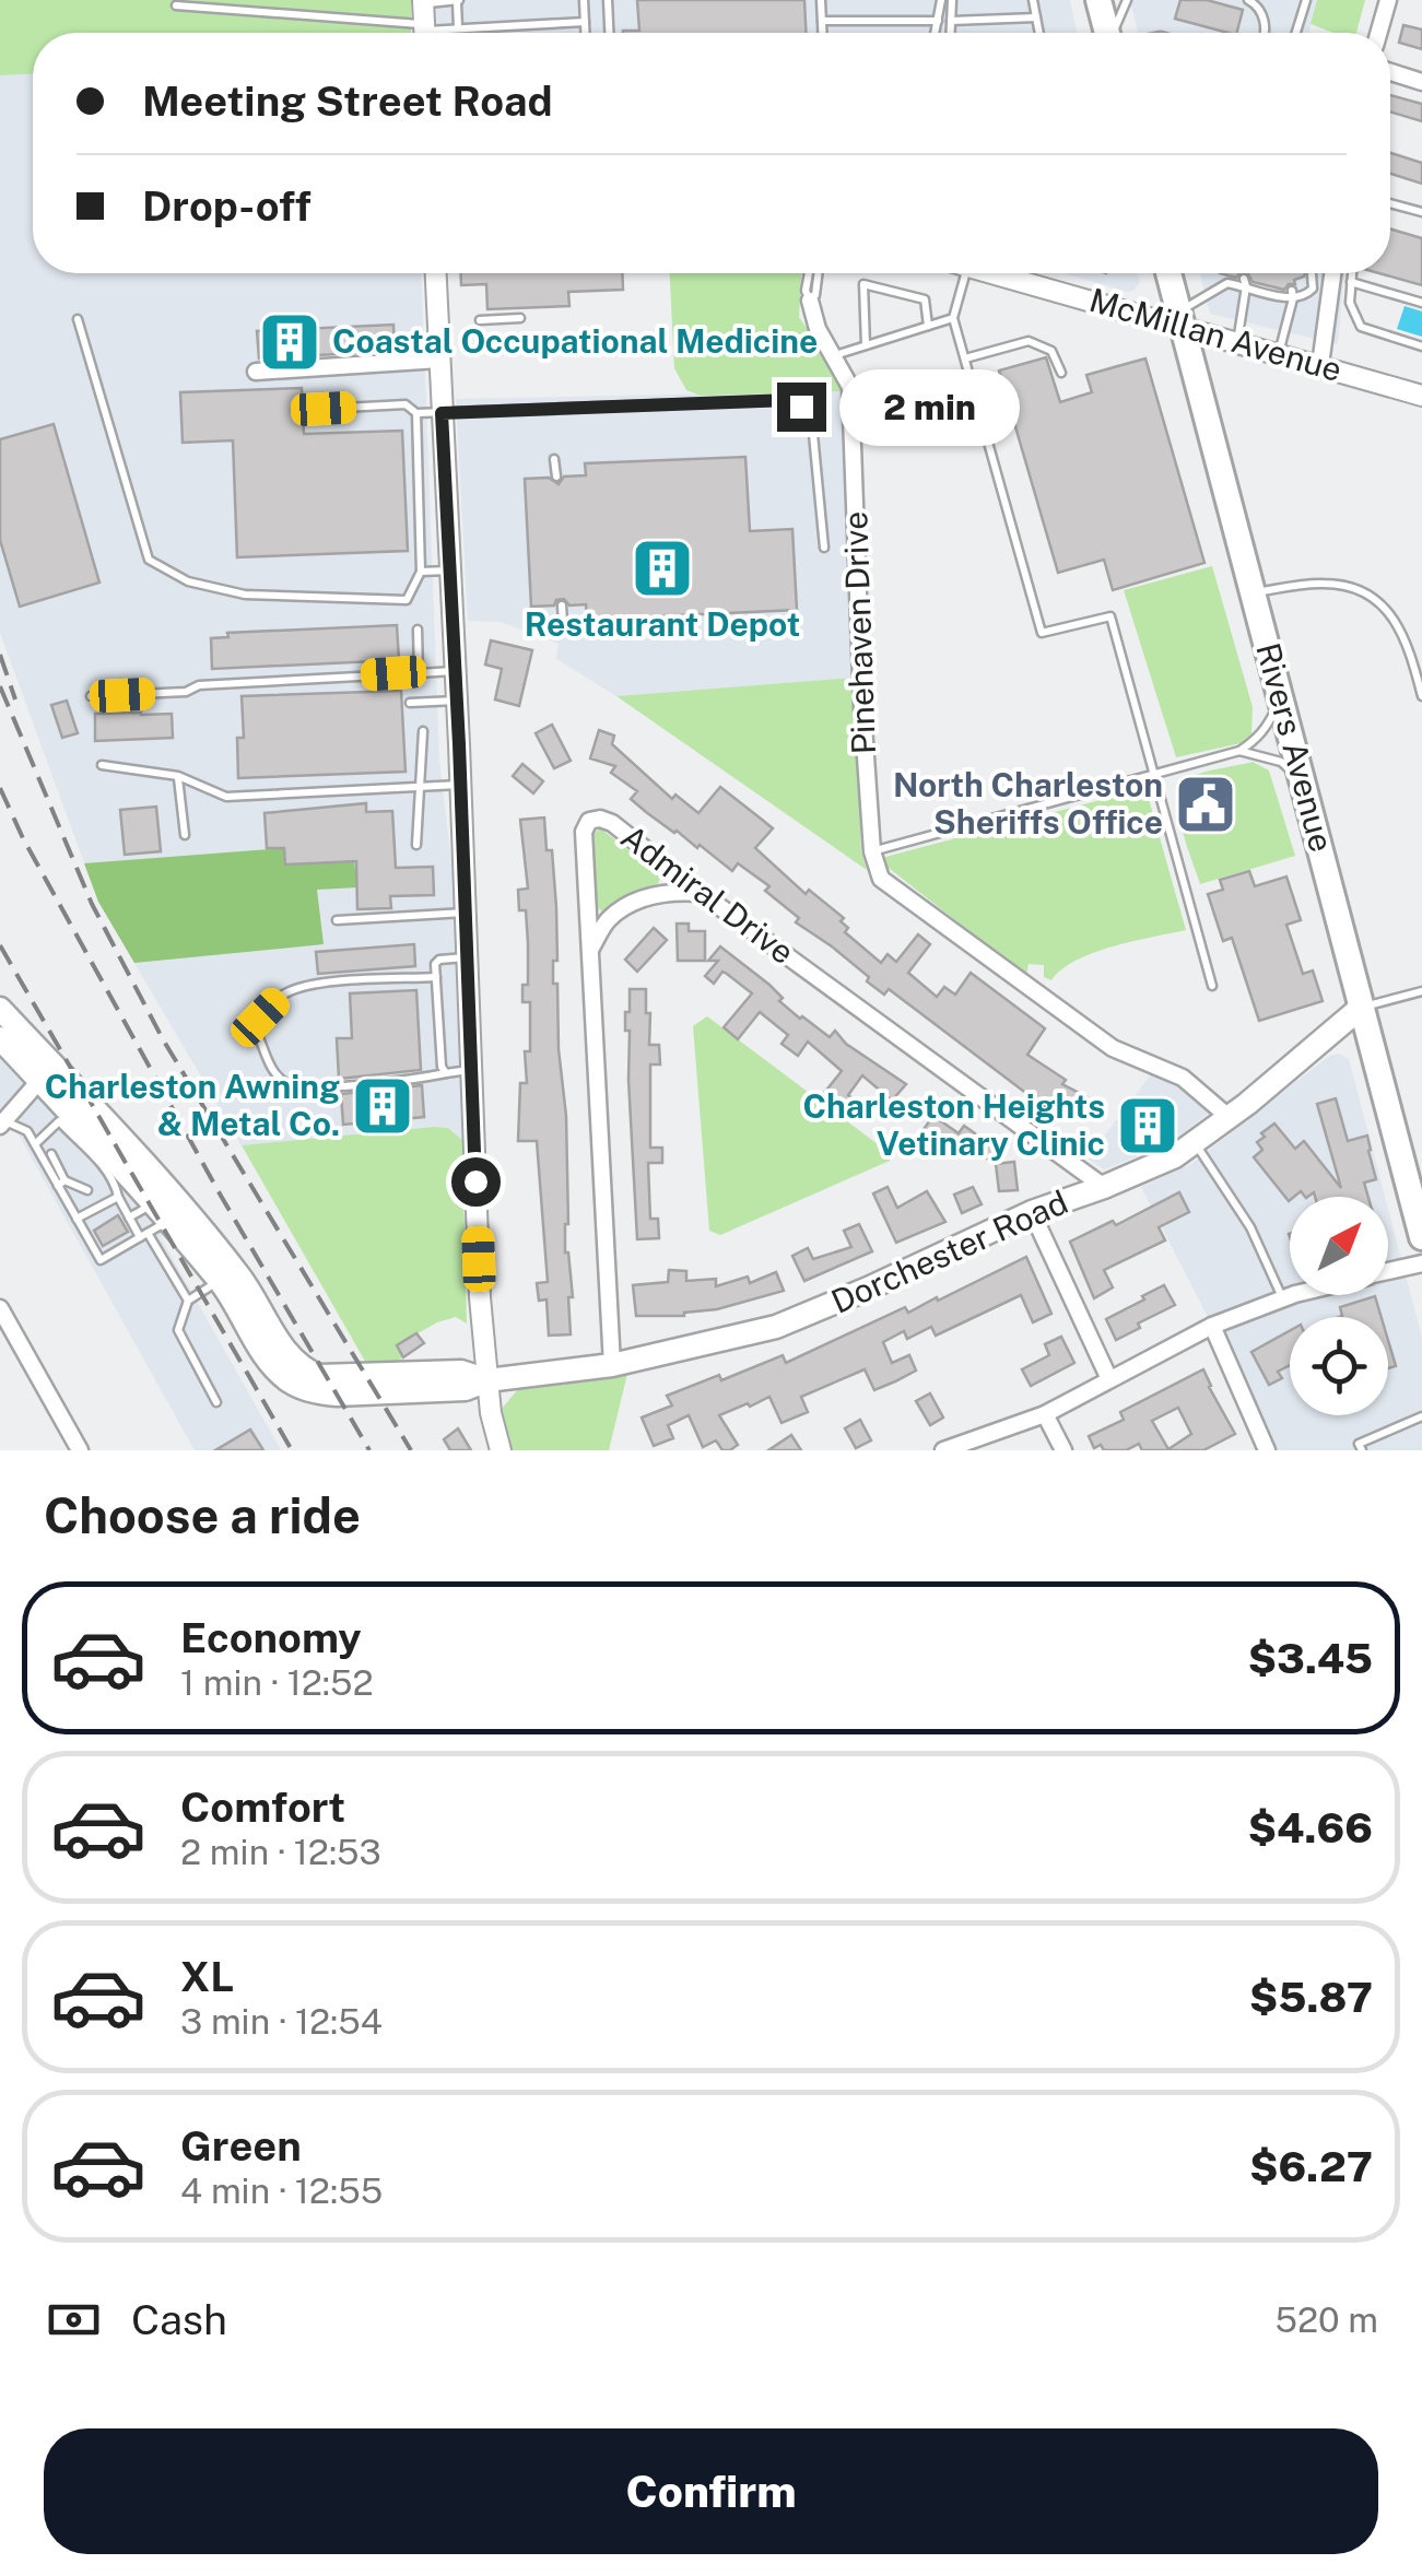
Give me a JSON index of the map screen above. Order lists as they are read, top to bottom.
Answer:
{
  "streets": {
    "main road": ["Rivers Avenue", "Dorchester Road"],
    "street": ["McMillan Avenue", "Pinehaven Drive", "Admiral Drive"]
  },
  "crossings": [
    ["McMillan Avenue", "Rivers Avenue"],
    ["Rivers Avenue", "Dorchester Road"],
    ["Admiral Drive", "Dorchester Road"]
  ],
  "places": {
    "building": [
      "Coastal Occupational Medicine",
      "Restaurant Depot",
      "Charleston Awning & Metal Co.",
      "Charleston Heights Vetinary Clinic"
    ],
    "public building": ["North Charleston Sheriffs Office"]
  },
  "north": "top right",
  "page": {
    "banner": ["Meeting Street Road", "Drop-off"],
    "bubble": "2 min",
    "heading": "Choose a ride",
    "list": [
      {
        "name": "Economy",
        "note": "1 min · 12:52",
        "value": "$3.45"
      },
      {
        "name": "Comfort",
        "note": "2 min · 12:53",
        "value": "$4.66"
      },
      {
        "name": "XL",
        "note": "3 min · 12:54",
        "value": "$5.87"
      },
      {
        "name": "Green",
        "note": "4 min · 12:55",
        "value": "$6.27"
      }
    ],
    "pay": ["Cash", "520 m"],
    "buttons": "Confirm"
  }
}
